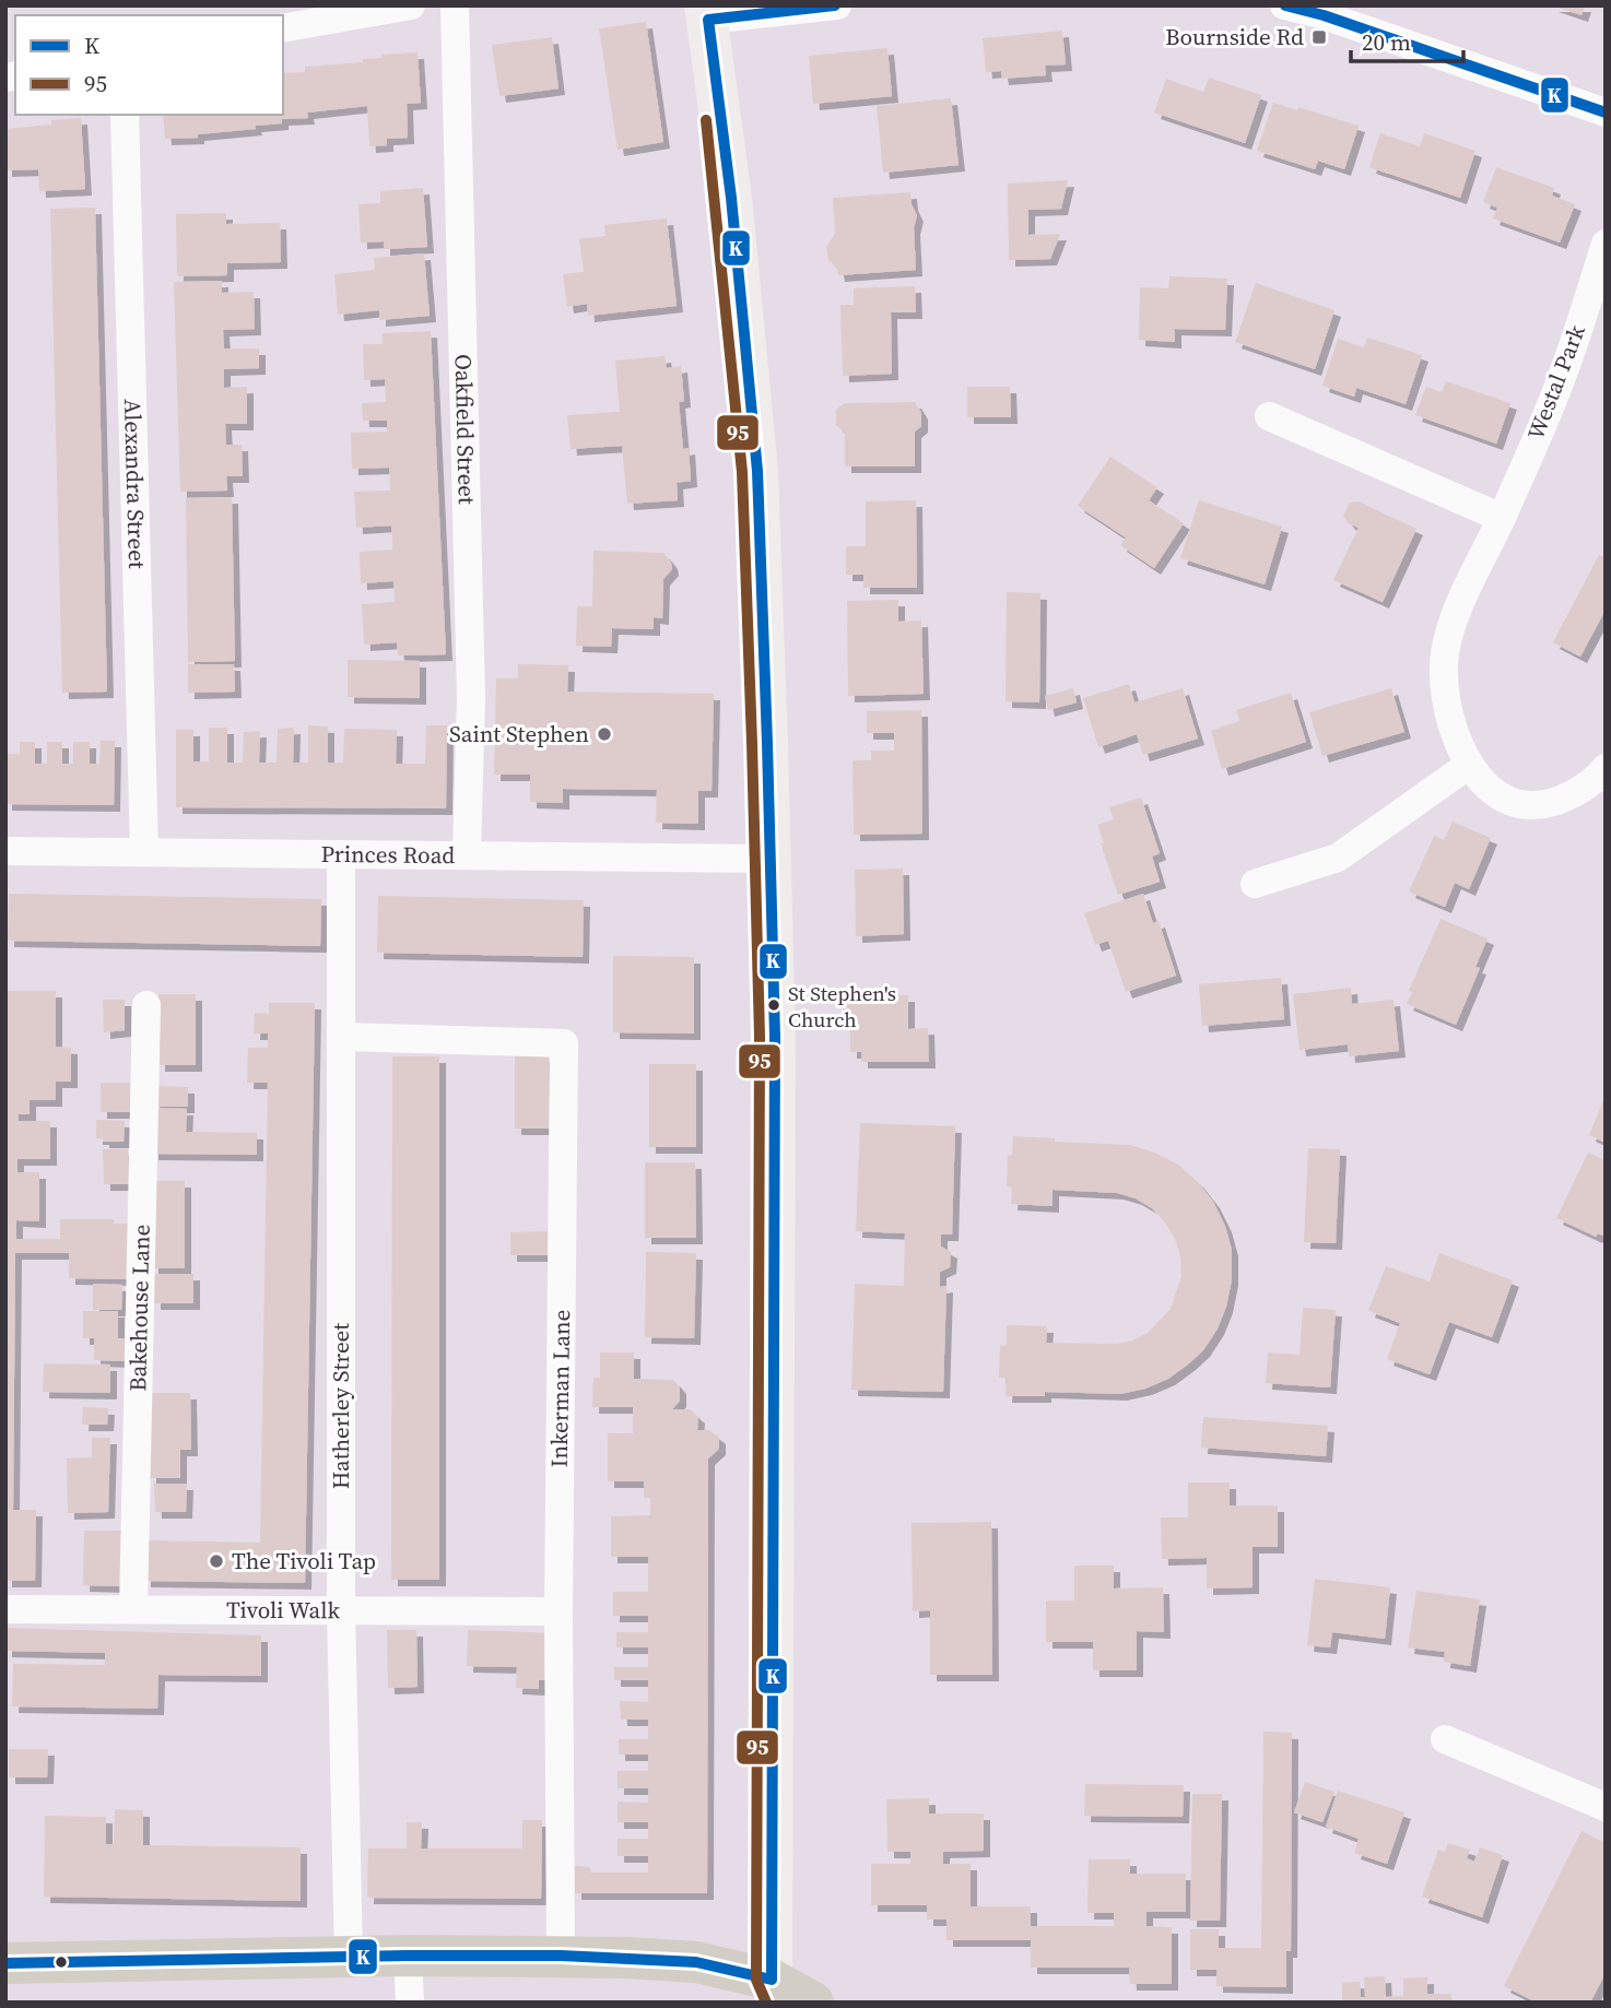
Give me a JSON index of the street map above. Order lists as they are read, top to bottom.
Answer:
{
  "streets": {
    "street": [
      "Westal Park",
      "Oakfield Street",
      "Alexandra Street",
      "Princes Road",
      "Bakehouse Lane",
      "Inkerman Lane",
      "Hatherley Street",
      "Tivoli Walk"
    ]
  },
  "crossings": [
    ["Oakfield Street", "Princes Road"],
    ["Alexandra Street", "Princes Road"],
    ["Princes Road", "Hatherley Street"],
    ["Bakehouse Lane", "Tivoli Walk"],
    ["Inkerman Lane", "Hatherley Street"],
    ["Inkerman Lane", "Tivoli Walk"],
    ["Hatherley Street", "Tivoli Walk"]
  ],
  "places": {
    "transit": ["Bournside Rd"],
    "other": ["Saint Stephen", "St Stephen's Church", "The Tivoli Tap"]
  },
  "lines": ["transit line K", "transit line 95"],
  "legend": ["K", "95"],
  "scale_bar": "20 m"
}
